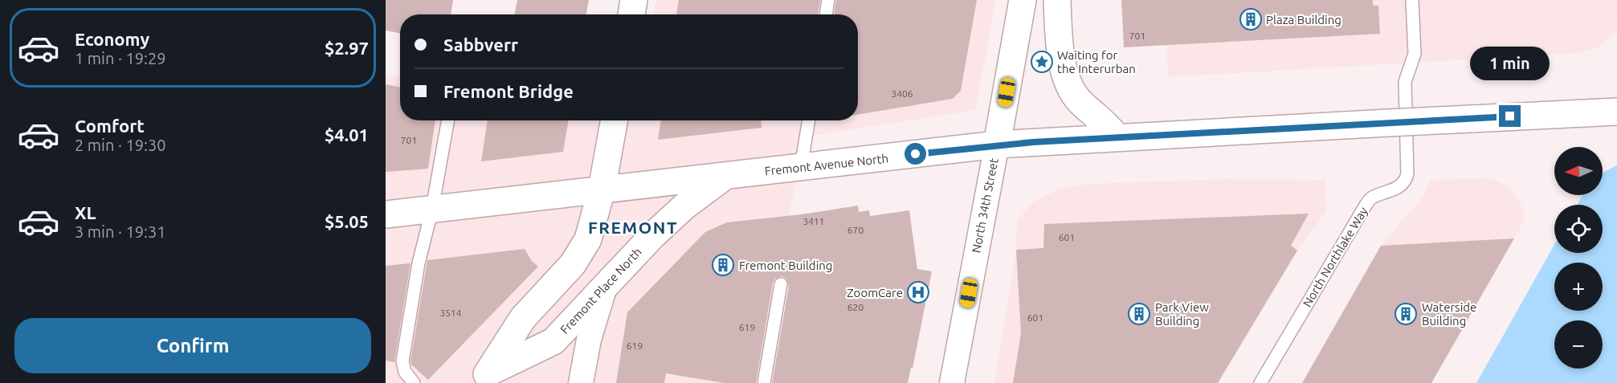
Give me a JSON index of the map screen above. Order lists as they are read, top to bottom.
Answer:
{
  "streets": {
    "main road": ["Fremont Avenue North", "North 34th Street", "Fremont Place North"],
    "lane": ["North Northlake Way"]
  },
  "crossings": [
    ["Fremont Avenue North", "North 34th Street"],
    ["Fremont Avenue North", "Fremont Place North"]
  ],
  "districts": ["FREMONT"],
  "places": {
    "building": [
      "Plaza Building",
      "Fremont Building",
      "Park View Building",
      "Waterside Building"
    ],
    "place": ["Waiting for the Interurban"],
    "hospital": ["ZoomCare"]
  },
  "house_numbers": [
    "701",
    "3406",
    "701",
    "3411",
    "670",
    "601",
    "620",
    "3514",
    "601",
    "619",
    "619"
  ],
  "north": "left",
  "page": {
    "list": [
      {
        "name": "Economy",
        "note": "1 min · 19:29",
        "value": "$2.97"
      },
      {
        "name": "Comfort",
        "note": "2 min · 19:30",
        "value": "$4.01"
      },
      {
        "name": "XL",
        "note": "3 min · 19:31",
        "value": "$5.05"
      }
    ],
    "banner": ["Sabbverr", "Fremont Bridge"],
    "bubble": "1 min",
    "map_buttons": ["+", "−"],
    "buttons": "Confirm"
  }
}
